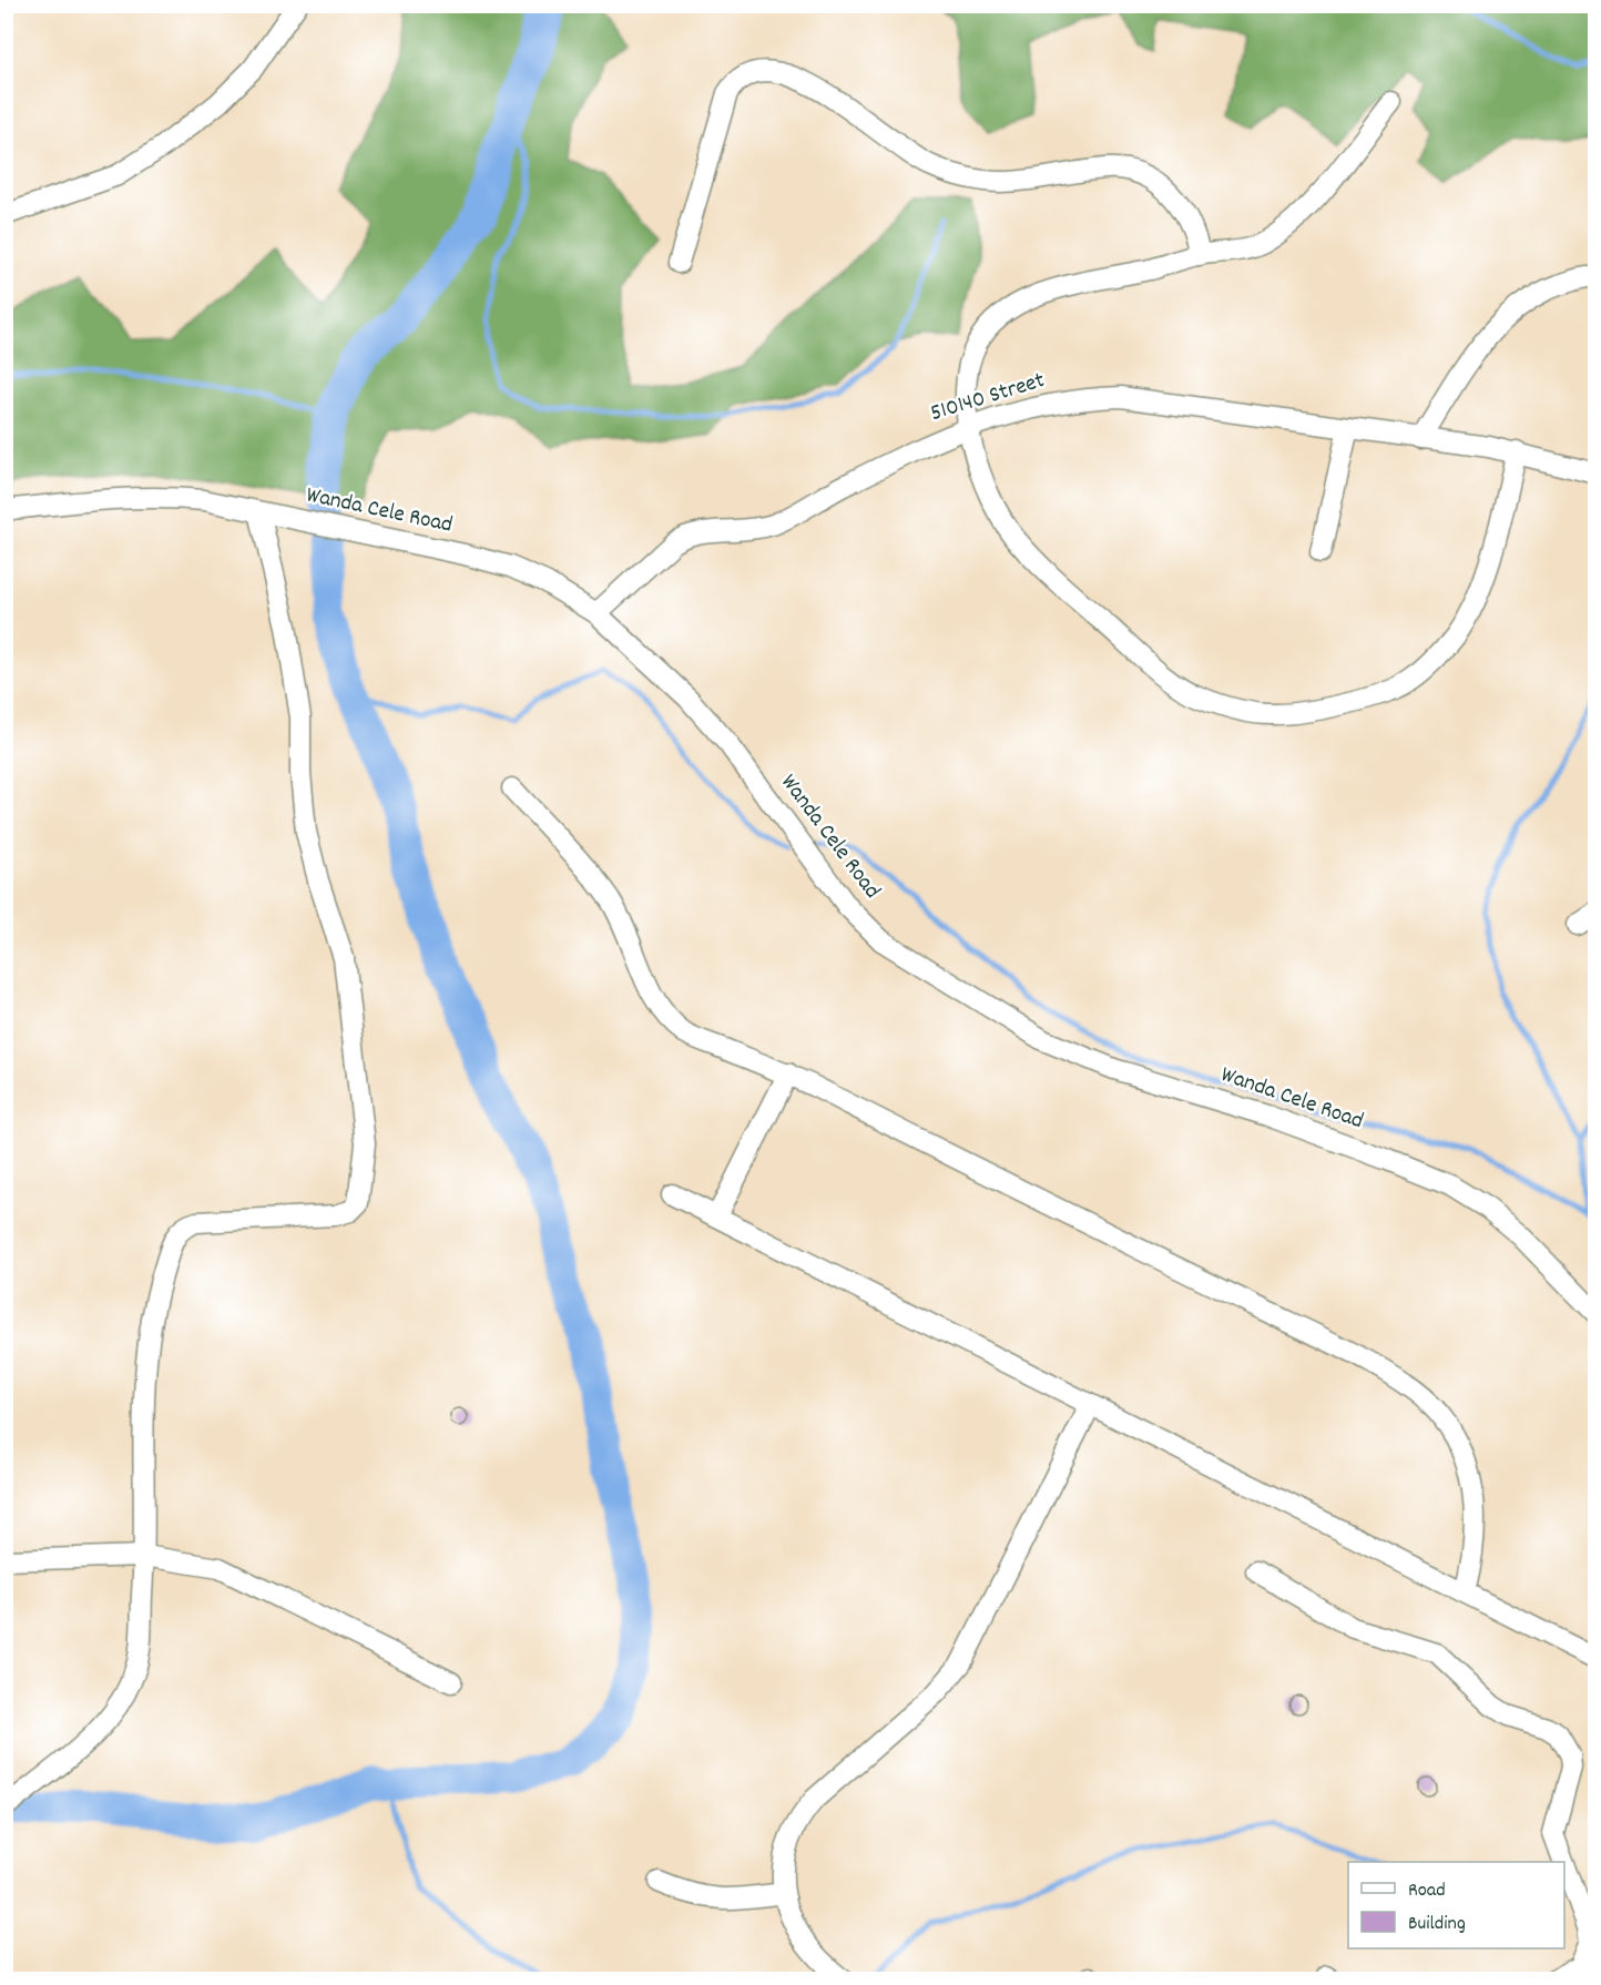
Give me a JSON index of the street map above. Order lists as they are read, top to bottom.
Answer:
{
  "streets": {
    "street": ["510140 Street", "Wanda Cele Road"]
  },
  "crossings": [
    ["510140 Street", "Wanda Cele Road"]
  ],
  "legend": ["Road", "Building"]
}
